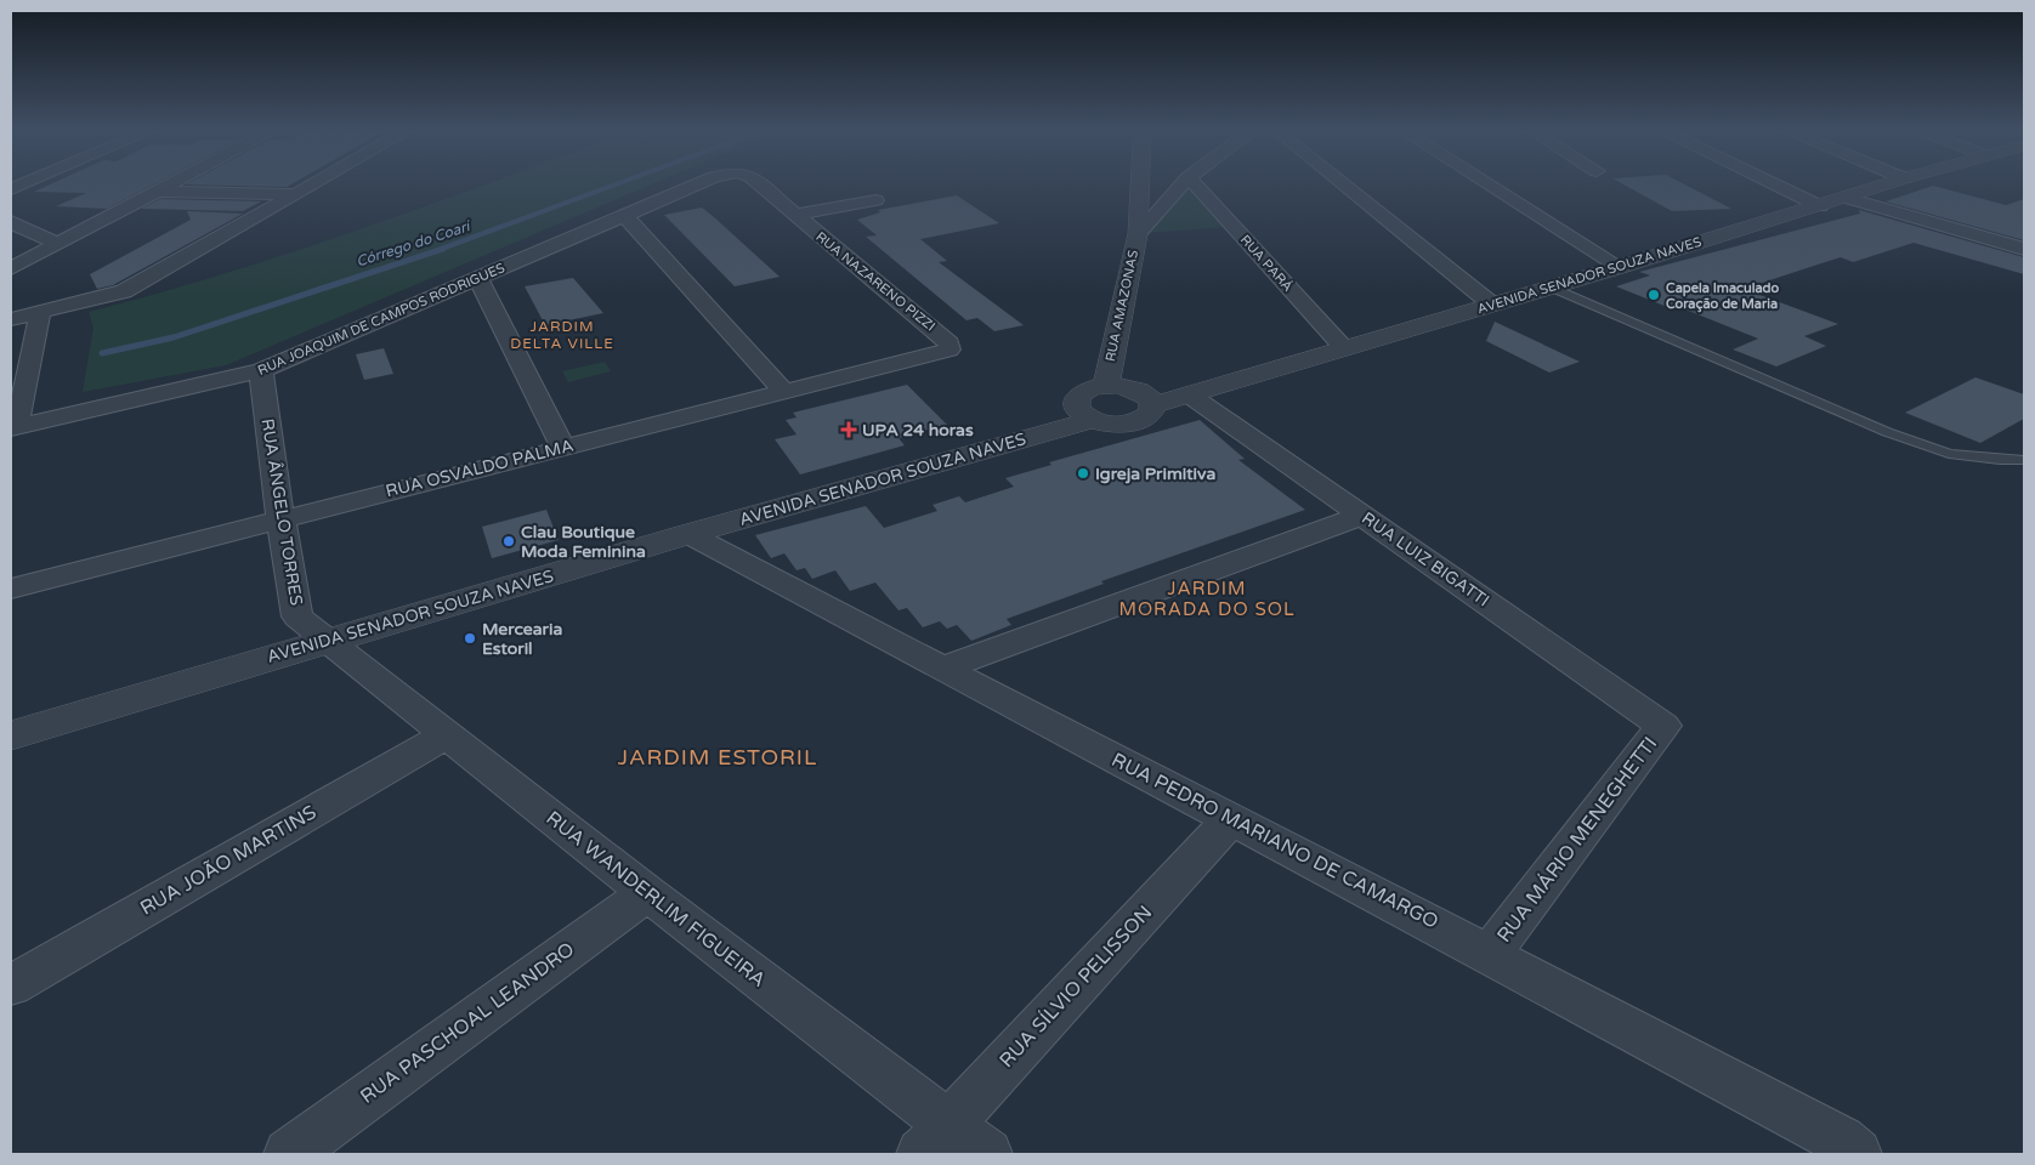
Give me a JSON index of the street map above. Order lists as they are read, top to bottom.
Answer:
{
  "streets": {
    "street": [
      "RUA PARÁ",
      "AVENIDA SENADOR SOUZA NAVES",
      "RUA NAZARENO PIZZI",
      "RUA AMAZONAS",
      "RUA JOAQUIM DE CAMPOS RODRIGUES",
      "RUA OSVALDO PALMA",
      "RUA ÂNGELO TORRES",
      "RUA LUIZ BIGATTI",
      "RUA MÁRIO MENEGHETTI",
      "RUA PEDRO MARIANO DE CAMARGO",
      "RUA JOÃO MARTINS",
      "RUA WANDERLIM FIGUEIRA",
      "RUA SÍLVIO PELISSON",
      "RUA PASCHOAL LEANDRO"
    ]
  },
  "crossings": [
    ["RUA PARÁ", "AVENIDA SENADOR SOUZA NAVES"],
    ["AVENIDA SENADOR SOUZA NAVES", "RUA ÂNGELO TORRES"],
    ["AVENIDA SENADOR SOUZA NAVES", "RUA LUIZ BIGATTI"],
    ["AVENIDA SENADOR SOUZA NAVES", "RUA PEDRO MARIANO DE CAMARGO"],
    ["AVENIDA SENADOR SOUZA NAVES", "RUA WANDERLIM FIGUEIRA"],
    ["RUA NAZARENO PIZZI", "RUA OSVALDO PALMA"],
    ["RUA JOAQUIM DE CAMPOS RODRIGUES", "RUA ÂNGELO TORRES"],
    ["RUA OSVALDO PALMA", "RUA ÂNGELO TORRES"],
    ["RUA ÂNGELO TORRES", "RUA WANDERLIM FIGUEIRA"],
    ["RUA LUIZ BIGATTI", "RUA MÁRIO MENEGHETTI"],
    ["RUA MÁRIO MENEGHETTI", "RUA PEDRO MARIANO DE CAMARGO"],
    ["RUA PEDRO MARIANO DE CAMARGO", "RUA SÍLVIO PELISSON"],
    ["RUA JOÃO MARTINS", "RUA WANDERLIM FIGUEIRA"],
    ["RUA WANDERLIM FIGUEIRA", "RUA SÍLVIO PELISSON"],
    ["RUA WANDERLIM FIGUEIRA", "RUA PASCHOAL LEANDRO"]
  ],
  "districts": ["JARDIM DELTA VILLE", "JARDIM MORADA DO SOL", "JARDIM ESTORIL"],
  "water": ["Córrego do Coarí"],
  "places": {
    "other": [
      "Capela Imaculado Coração de Maria",
      "Igreja Primitiva",
      "Clau Boutique Moda Feminina",
      "Mercearia Estoril"
    ],
    "health": ["UPA 24 horas"]
  }
}
